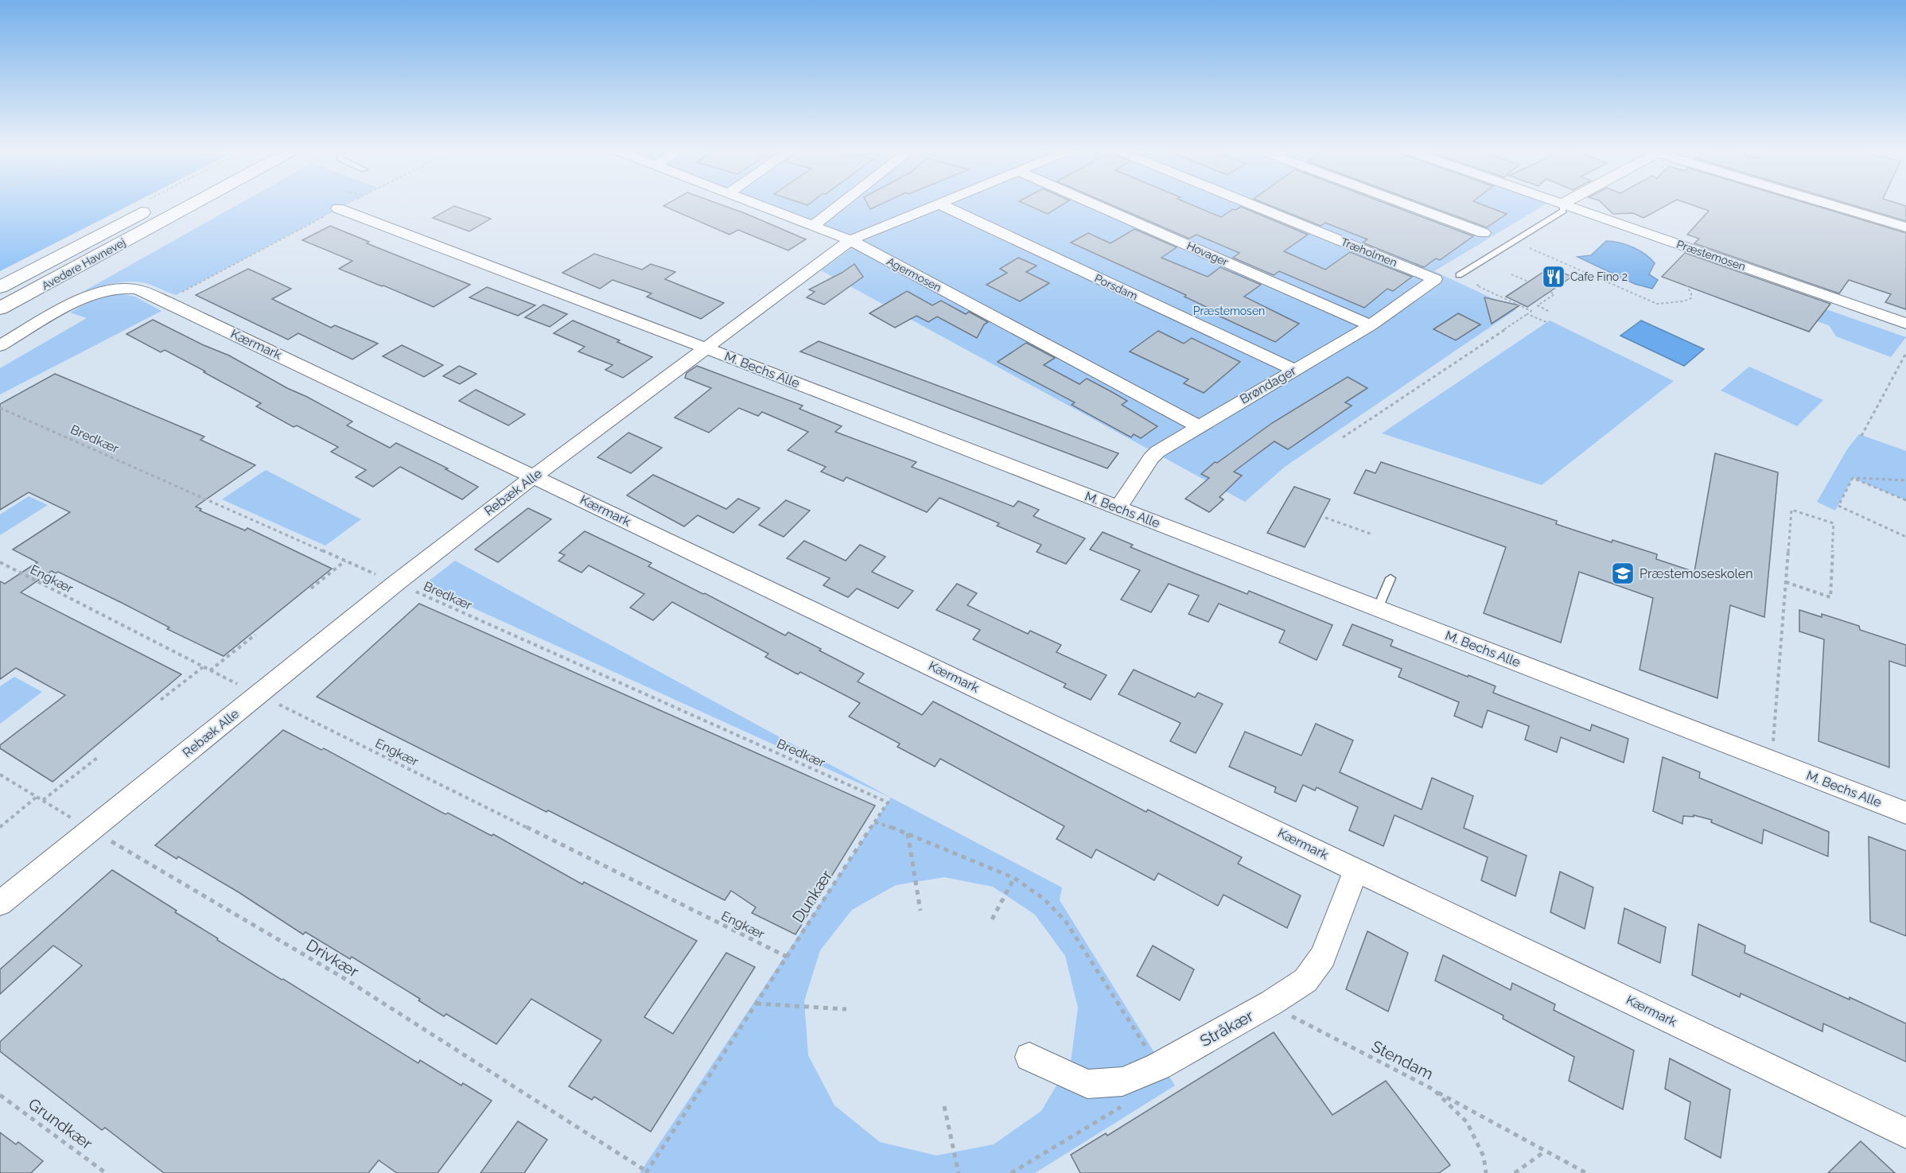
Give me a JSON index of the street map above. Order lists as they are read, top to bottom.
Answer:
{
  "streets": {
    "street": [
      "Træholmen",
      "Hovager",
      "Præstemosen",
      "Avedøre Havnevej",
      "Agermosen",
      "Porsdam",
      "Kærmark",
      "M. Bechs Alle",
      "Brøndager",
      "Rebæk Alle",
      "Stråkær"
    ],
    "path": [
      "Bredkær",
      "Engkær",
      "Dunkær",
      "Drivkær",
      "Stendam",
      "Grundkær"
    ]
  },
  "crossings": [
    ["Træholmen", "Brøndager"],
    ["Hovager", "Brøndager"],
    ["Agermosen", "Brøndager"],
    ["Agermosen", "Rebæk Alle"],
    ["Porsdam", "Brøndager"],
    ["Kærmark", "Rebæk Alle"],
    ["Kærmark", "Stråkær"],
    ["M. Bechs Alle", "Brøndager"],
    ["M. Bechs Alle", "Rebæk Alle"],
    ["Bredkær", "Rebæk Alle"],
    ["Bredkær", "Dunkær"],
    ["Rebæk Alle", "Engkær"],
    ["Rebæk Alle", "Drivkær"],
    ["Engkær", "Dunkær"],
    ["Dunkær", "Drivkær"],
    ["Stråkær", "Stendam"]
  ],
  "parks": ["Præstemosen"],
  "places": {
    "restaurant": ["Cafe Fino 2"],
    "school or university": ["Præstemoseskolen"]
  }
}
